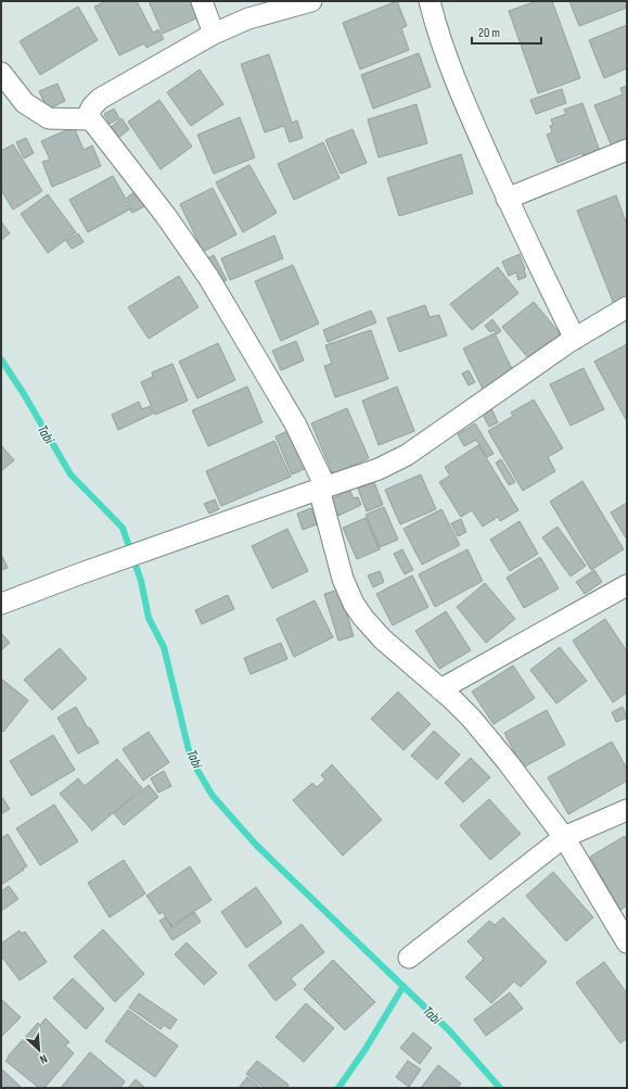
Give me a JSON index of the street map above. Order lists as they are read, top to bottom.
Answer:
{
  "water": ["Tabi"],
  "scale_bar": "20 m",
  "north": "bottom right"
}
